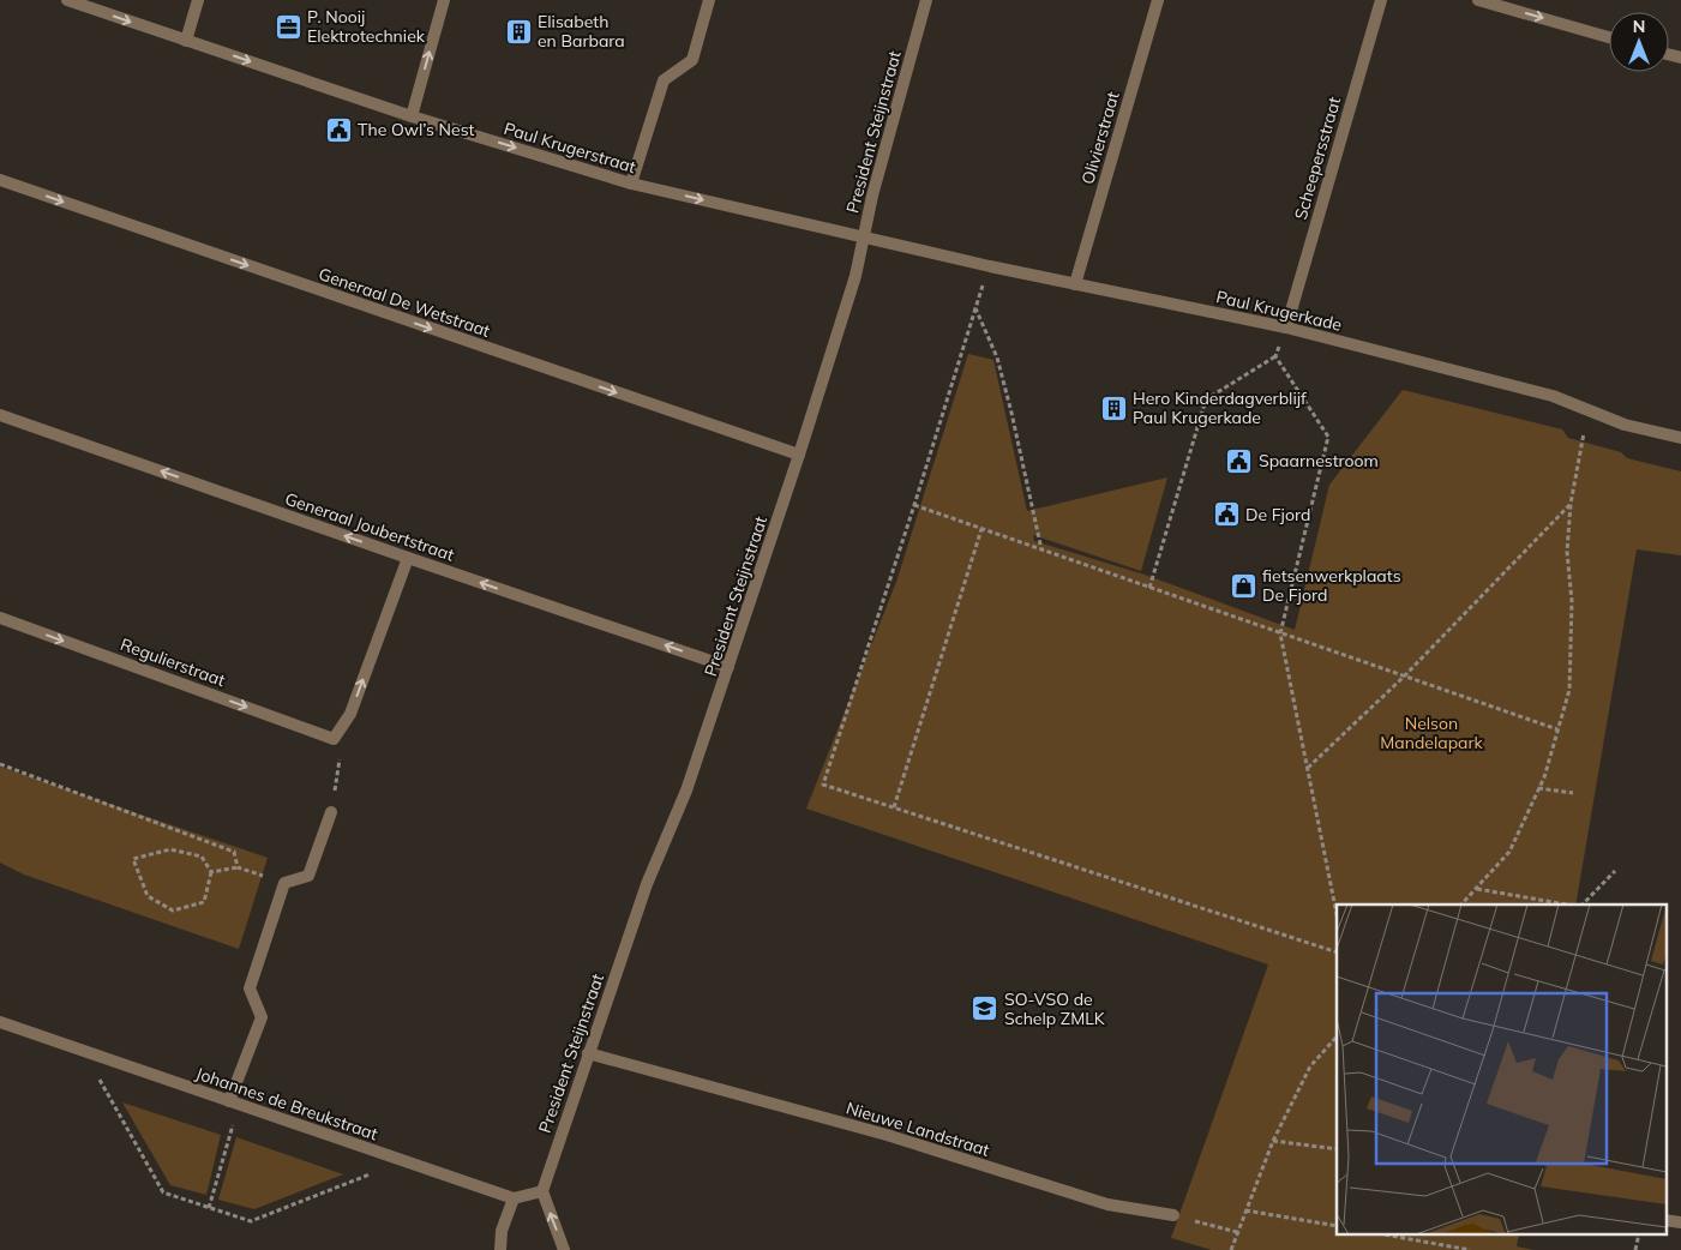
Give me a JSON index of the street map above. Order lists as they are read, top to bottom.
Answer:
{
  "streets": {
    "street": [
      "President Steijnstraat",
      "Olivierstraat",
      "Paul Krugerstraat",
      "Scheepersstraat",
      "Generaal De Wetstraat",
      "Paul Krugerkade",
      "Generaal Joubertstraat",
      "Regulierstraat",
      "Johannes de Breukstraat",
      "Nieuwe Landstraat"
    ]
  },
  "crossings": [
    ["President Steijnstraat", "Paul Krugerstraat"],
    ["President Steijnstraat", "Generaal De Wetstraat"],
    ["President Steijnstraat", "Paul Krugerkade"],
    ["President Steijnstraat", "Generaal Joubertstraat"],
    ["President Steijnstraat", "Nieuwe Landstraat"],
    ["Olivierstraat", "Paul Krugerkade"],
    ["Paul Krugerstraat", "Paul Krugerkade"],
    ["Scheepersstraat", "Paul Krugerkade"]
  ],
  "one_way": [
    "Paul Krugerstraat",
    "Generaal De Wetstraat",
    "Generaal Joubertstraat",
    "Regulierstraat"
  ],
  "parks": ["Nelson Mandelapark"],
  "places": {
    "office": ["P. Nooij Elektrotechniek"],
    "building": ["Elisabeth en Barbara", "Hero Kinderdagverblijf Paul Krugerkade"],
    "public building": ["The Owl’s Nest", "Spaarnestroom", "De Fjord"],
    "shop": ["fietsenwerkplaats De Fjord"],
    "school or university": ["SO-VSO de Schelp ZMLK"]
  },
  "north": "top"
}
